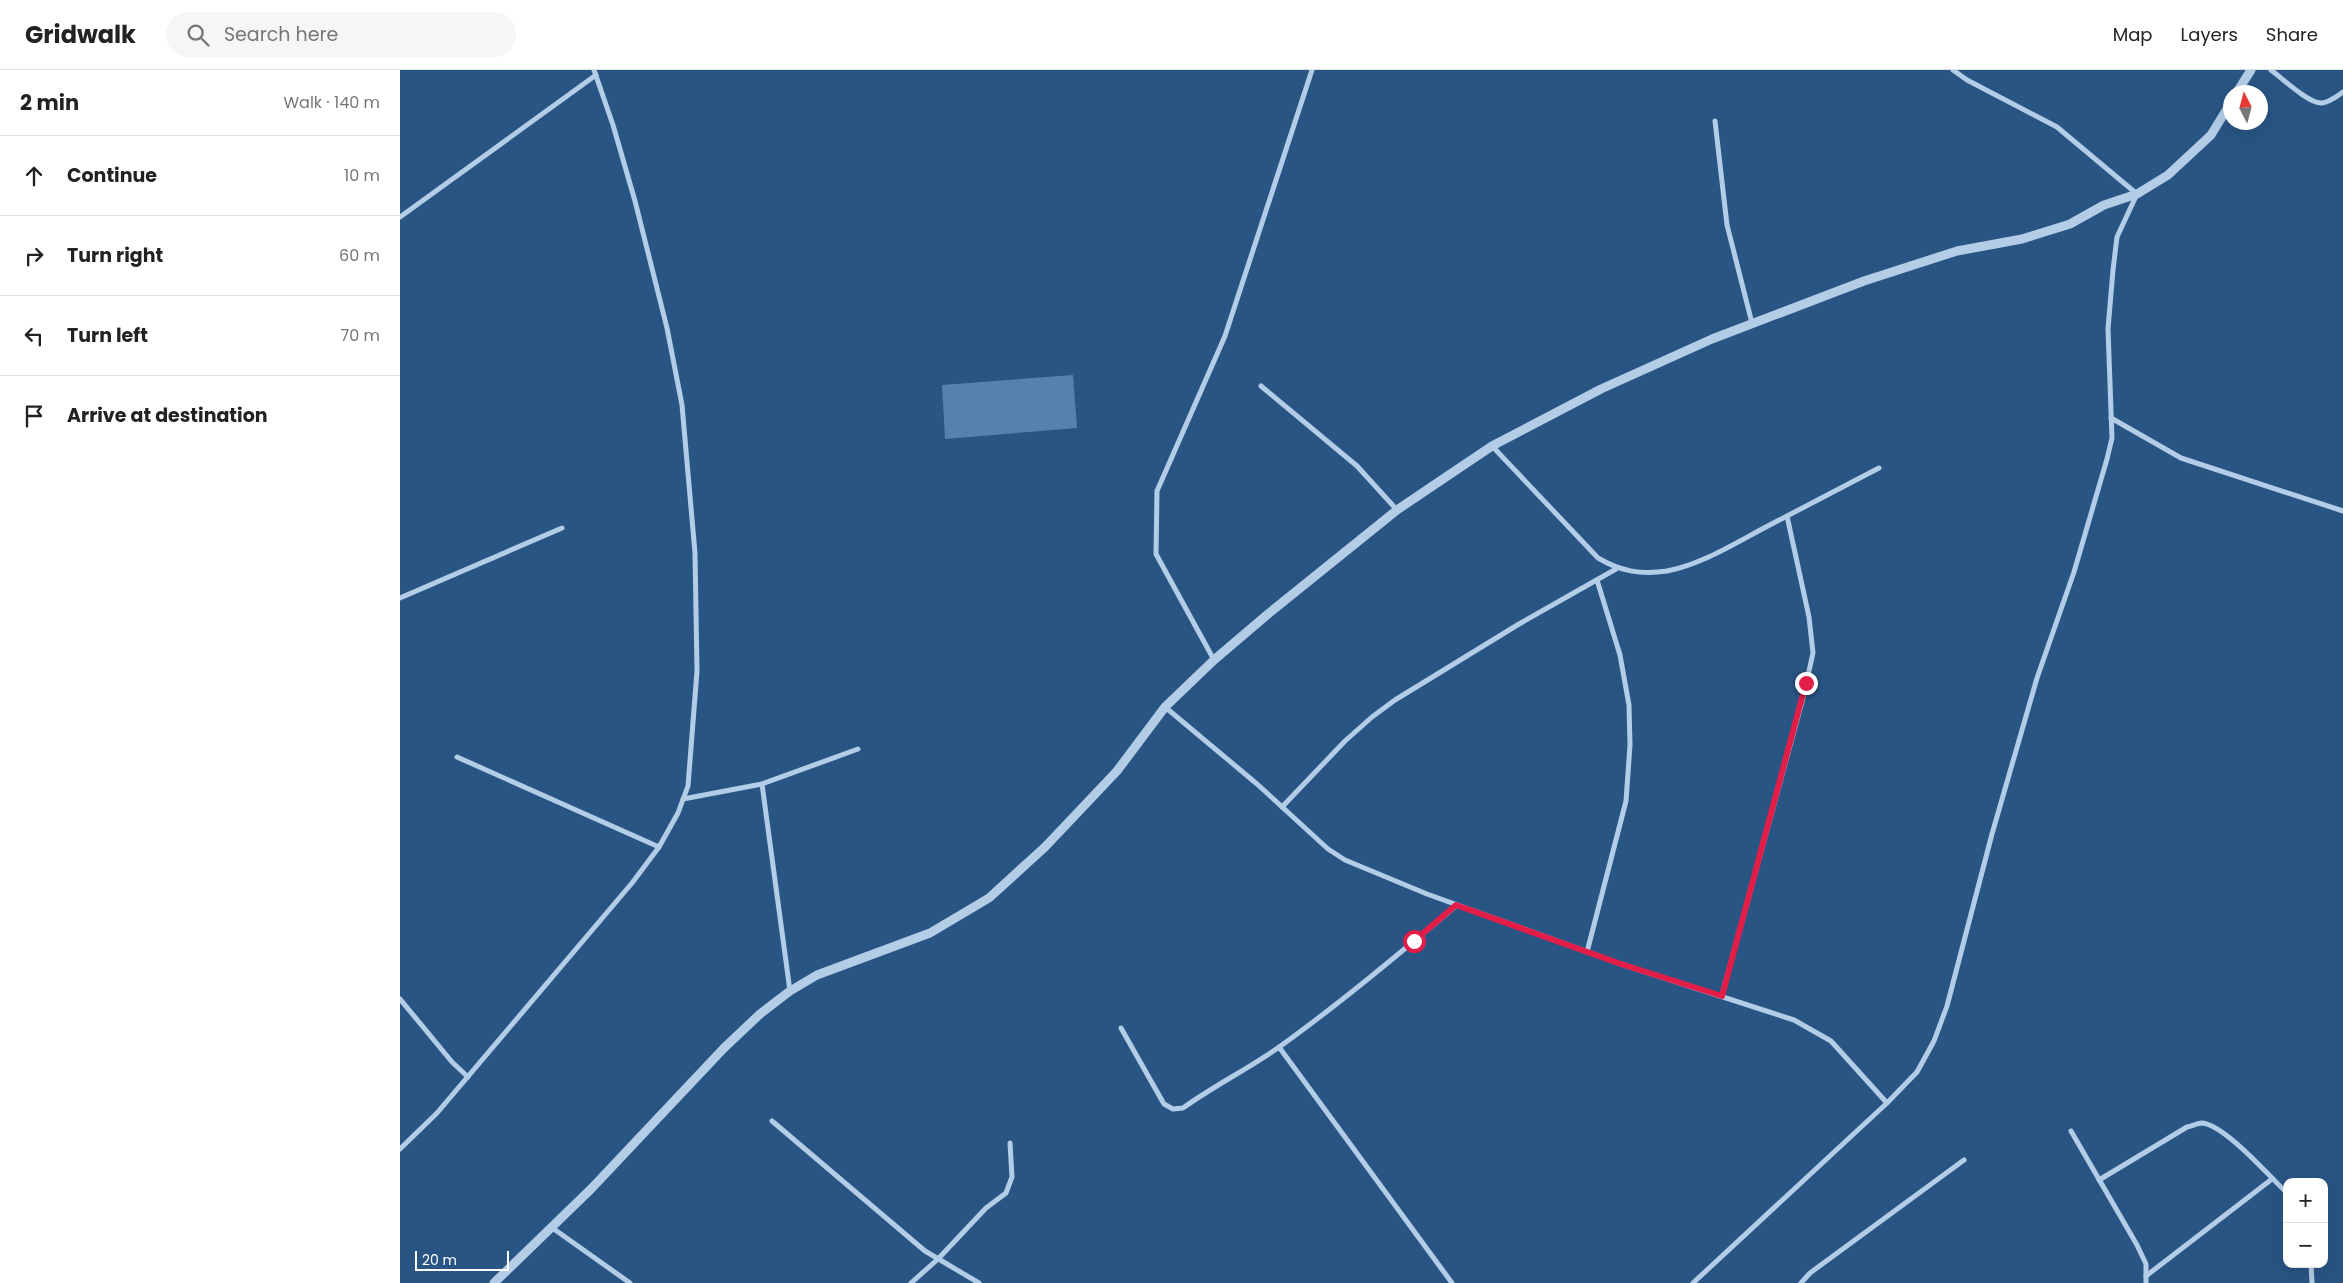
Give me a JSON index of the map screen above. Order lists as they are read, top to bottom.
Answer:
{
  "scale_bar": "20 m",
  "north": "top",
  "page": {
    "header": "Gridwalk",
    "search": "Search here",
    "nav": ["Map", "Layers", "Share"],
    "heading": ["2 min", "Walk · 140 m"],
    "list": [
      ["Continue", "10 m"],
      ["Turn right", "60 m"],
      ["Turn left", "70 m"],
      "Arrive at destination"
    ],
    "map_buttons": ["+", "−"],
    "scale": "20 m"
  }
}
